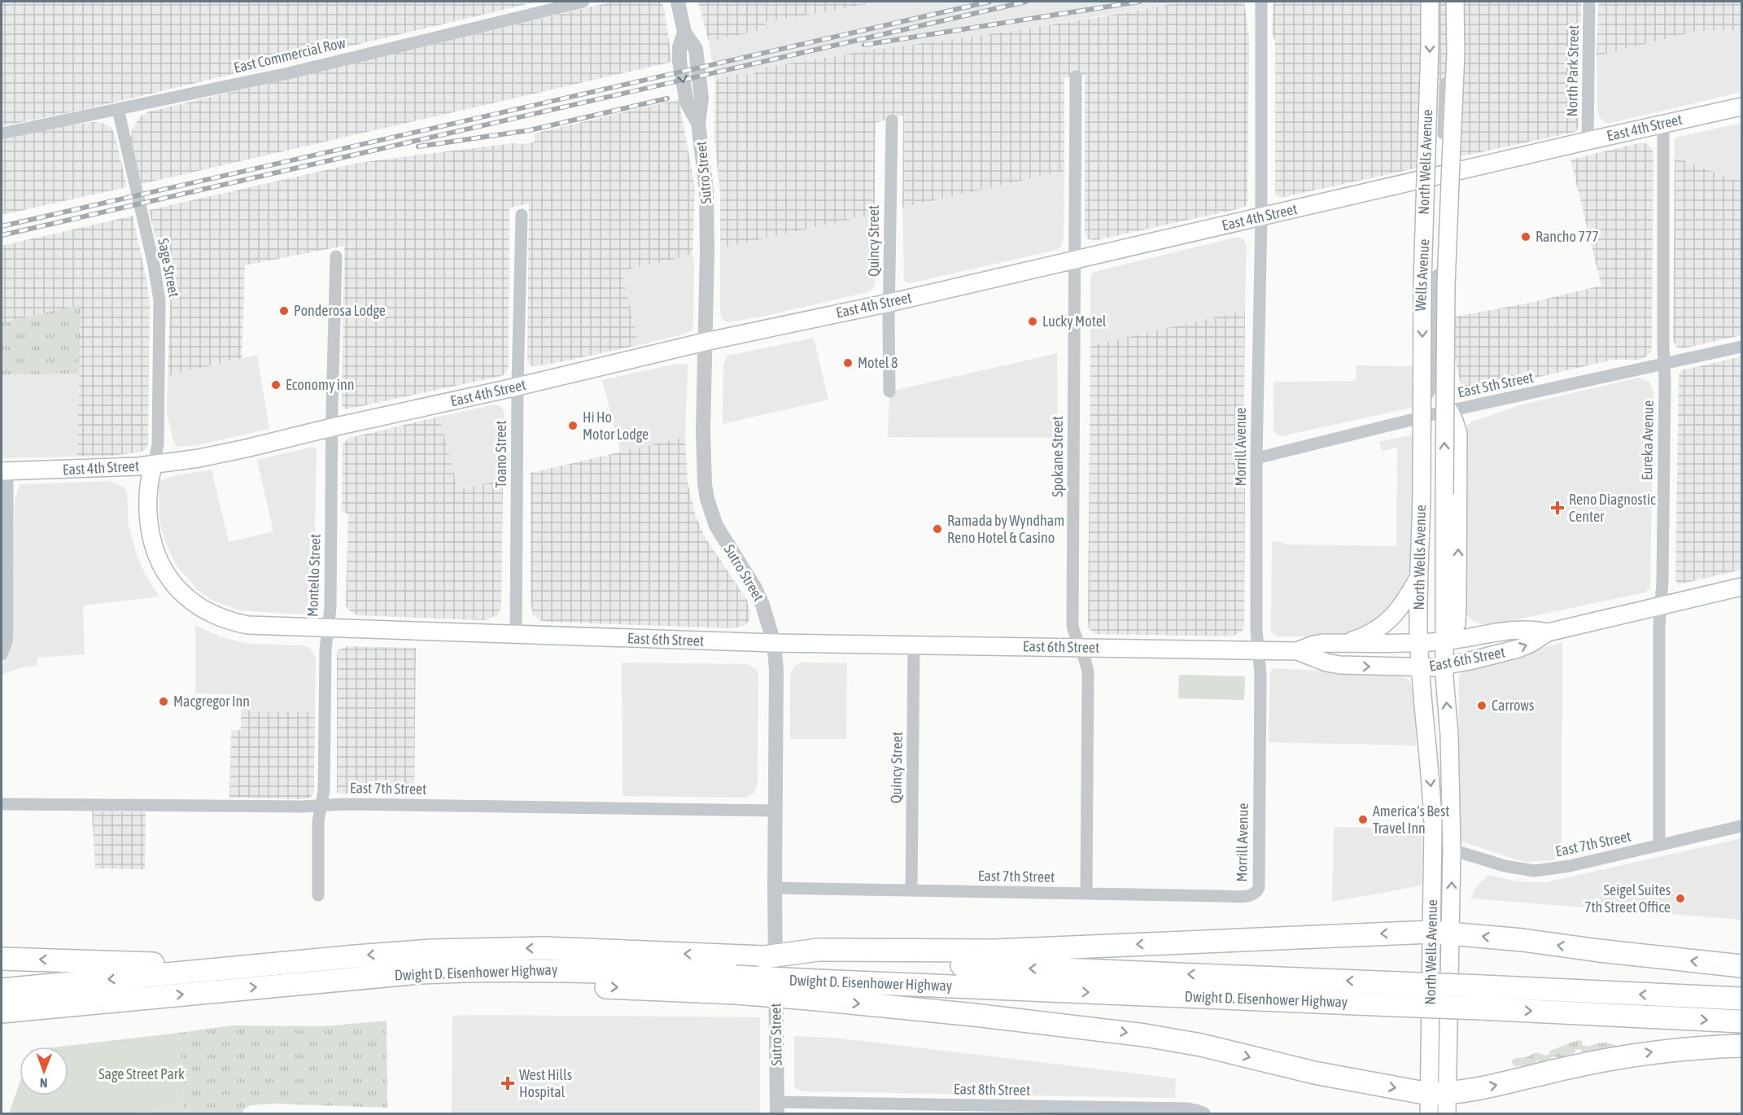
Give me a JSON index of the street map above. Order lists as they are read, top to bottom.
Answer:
{
  "streets": {
    "highway": ["Dwight D. Eisenhower Highway"],
    "main road": ["East 4th Street", "North Wells Avenue", "East 6th Street"],
    "street": [
      "East Commercial Row",
      "North Park Street",
      "Sutro Street",
      "Quincy Street",
      "Sage Street",
      "Wells Avenue",
      "East 5th Street",
      "Eureka Avenue",
      "Morrill Avenue",
      "Toano Street",
      "Spokane Street",
      "Montello Street",
      "East 7th Street",
      "East 8th Street"
    ]
  },
  "crossings": [
    ["East Commercial Row", "Sage Street"],
    ["North Park Street", "East 4th Street"],
    ["East 4th Street", "Sutro Street"],
    ["East 4th Street", "Quincy Street"],
    ["East 4th Street", "Sage Street"],
    ["East 4th Street", "Wells Avenue"],
    ["East 4th Street", "Eureka Avenue"],
    ["East 4th Street", "Morrill Avenue"],
    ["East 4th Street", "Toano Street"],
    ["East 4th Street", "Spokane Street"],
    ["East 4th Street", "Montello Street"],
    ["East 4th Street", "East 6th Street"],
    ["North Wells Avenue", "East 6th Street"],
    ["North Wells Avenue", "East 7th Street"],
    ["Sutro Street", "East 6th Street"],
    ["Sutro Street", "East 7th Street"],
    ["Sutro Street", "East 8th Street"],
    ["Quincy Street", "East 6th Street"],
    ["Quincy Street", "East 7th Street"],
    ["Sage Street", "East 6th Street"],
    ["Wells Avenue", "East 5th Street"],
    ["East 5th Street", "Eureka Avenue"],
    ["East 5th Street", "Morrill Avenue"],
    ["Eureka Avenue", "East 6th Street"],
    ["Eureka Avenue", "East 7th Street"],
    ["Morrill Avenue", "East 6th Street"],
    ["Morrill Avenue", "East 7th Street"],
    ["Toano Street", "East 6th Street"],
    ["Spokane Street", "East 6th Street"],
    ["Spokane Street", "East 7th Street"],
    ["Montello Street", "East 6th Street"],
    ["Montello Street", "East 7th Street"]
  ],
  "parks": ["Sage Street Park"],
  "places": {
    "other": [
      "Rancho 777",
      "Ponderosa Lodge",
      "Lucky Motel",
      "Motel 8",
      "Economy inn",
      "Hi Ho Motor Lodge",
      "Ramada by Wyndham Reno Hotel & Casino",
      "Macgregor Inn",
      "Carrows",
      "America's Best Travel Inn",
      "Seigel Suites 7th Street Office"
    ],
    "health": ["Reno Diagnostic Center", "West Hills Hospital"]
  },
  "north": "bottom"
}
